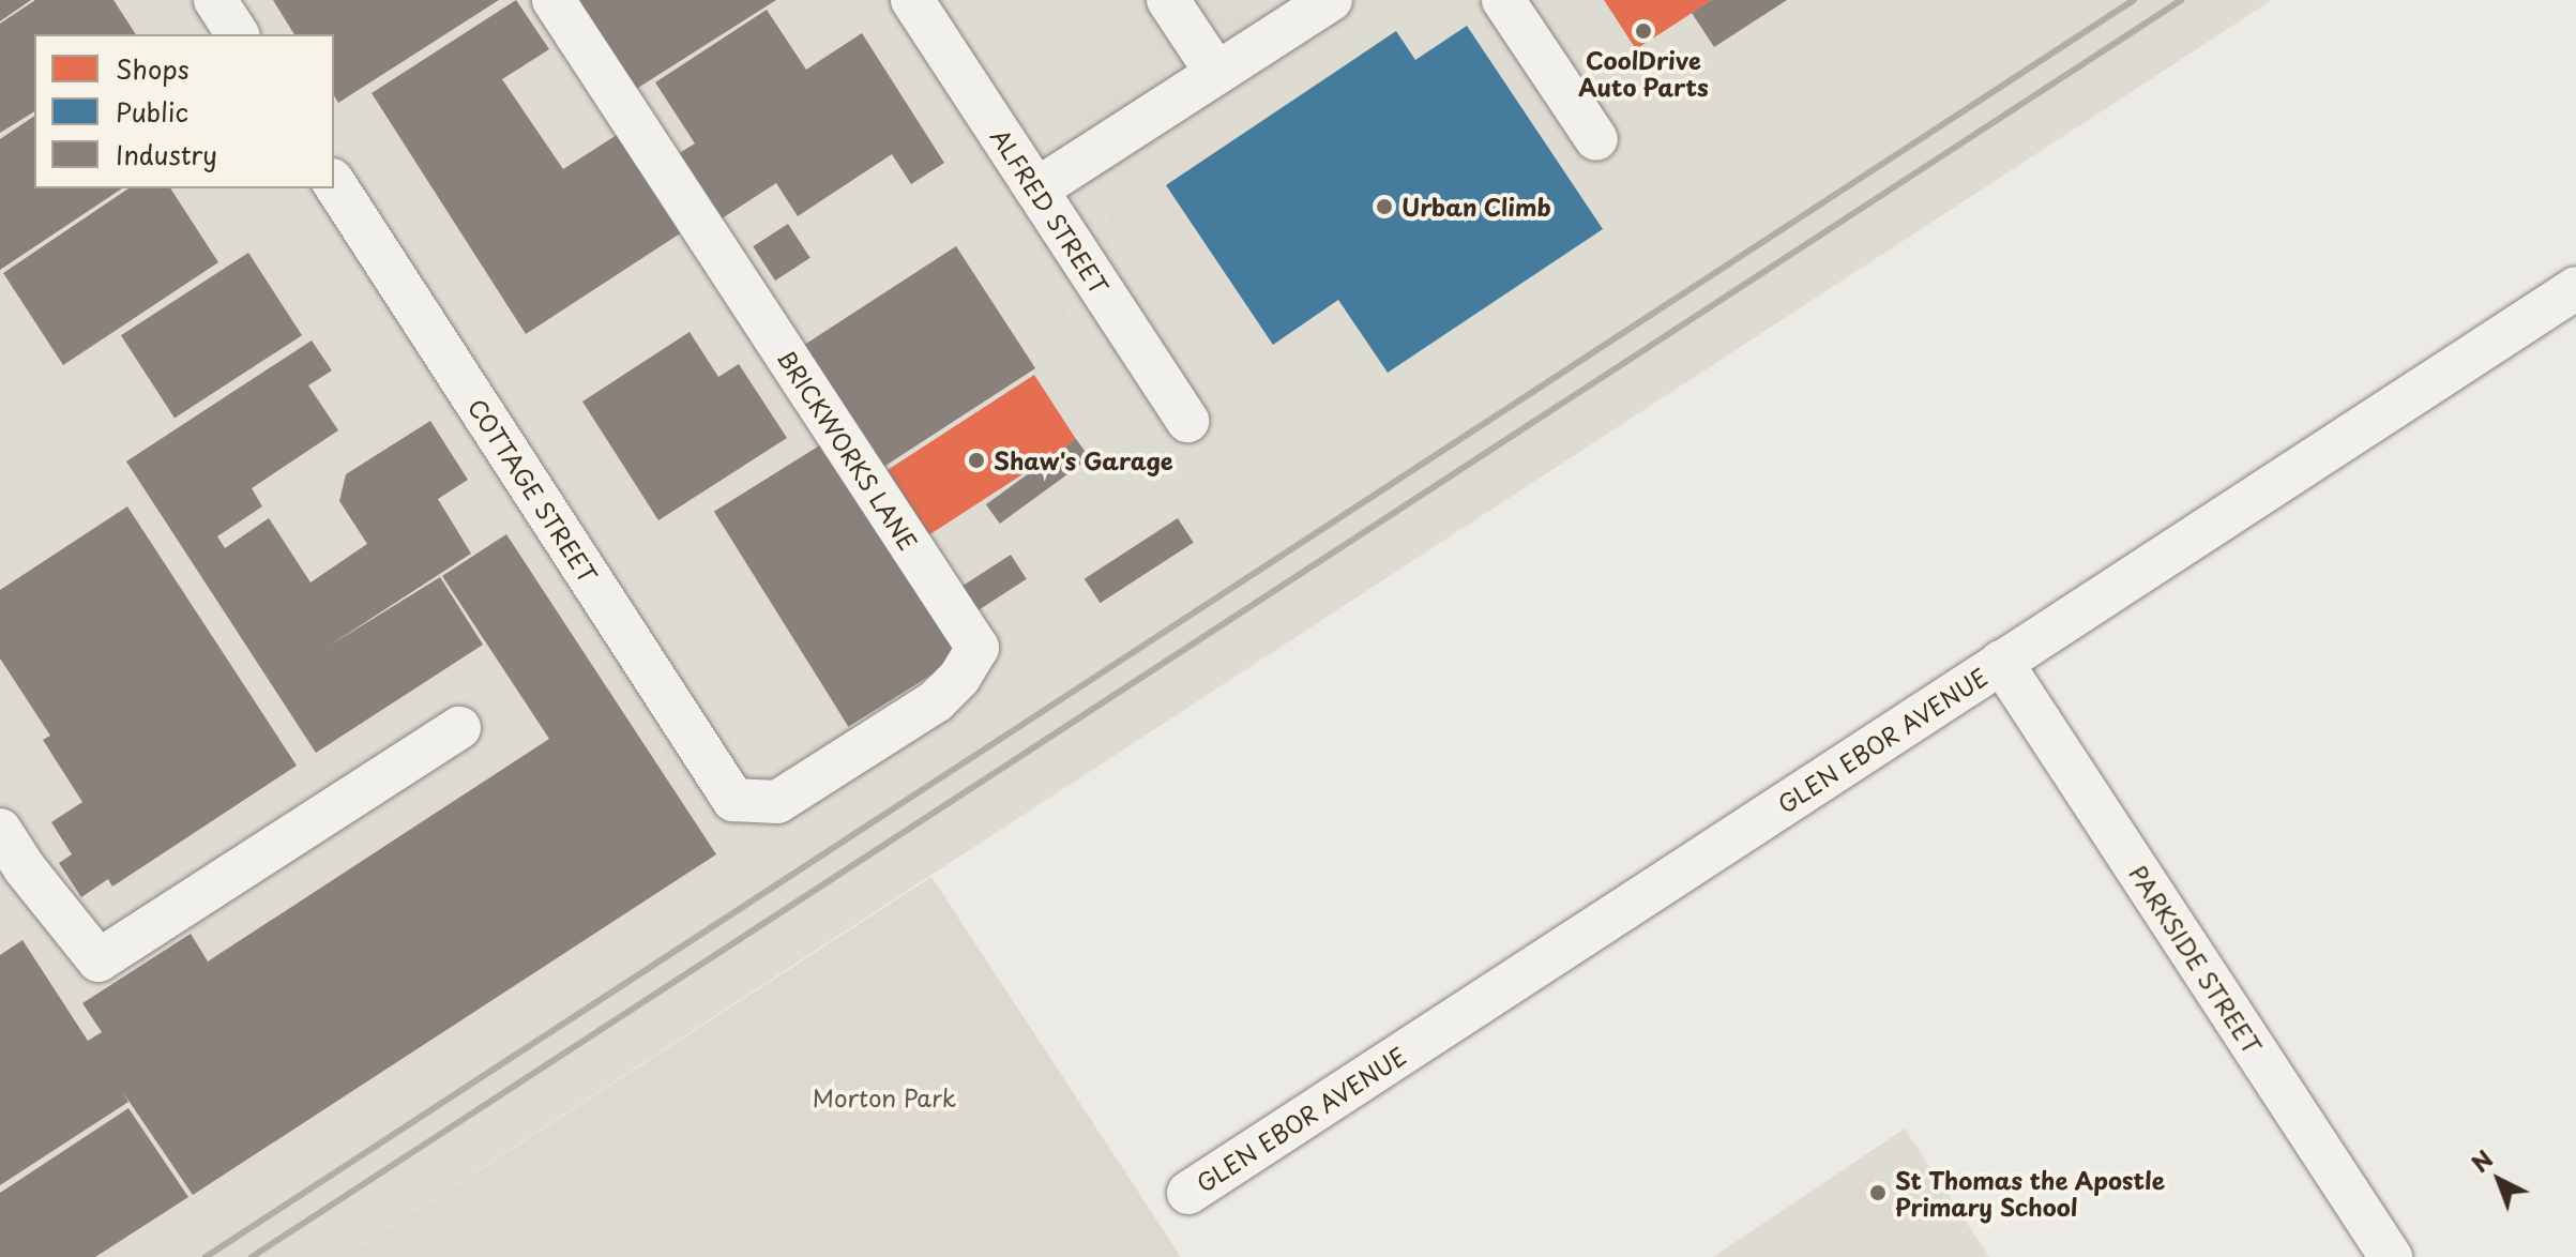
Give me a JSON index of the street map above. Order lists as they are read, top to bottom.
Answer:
{
  "streets": {
    "street": [
      "ALFRED STREET",
      "BRICKWORKS LANE",
      "COTTAGE STREET",
      "GLEN EBOR AVENUE",
      "PARKSIDE STREET"
    ]
  },
  "crossings": [
    ["BRICKWORKS LANE", "COTTAGE STREET"],
    ["GLEN EBOR AVENUE", "PARKSIDE STREET"]
  ],
  "parks": ["Morton Park"],
  "places": [
    "CoolDrive Auto Parts",
    "Urban Climb",
    "Shaw's Garage",
    "St Thomas the Apostle Primary School"
  ],
  "legend": ["Shops", "Public", "Industry"],
  "north": "top left"
}
